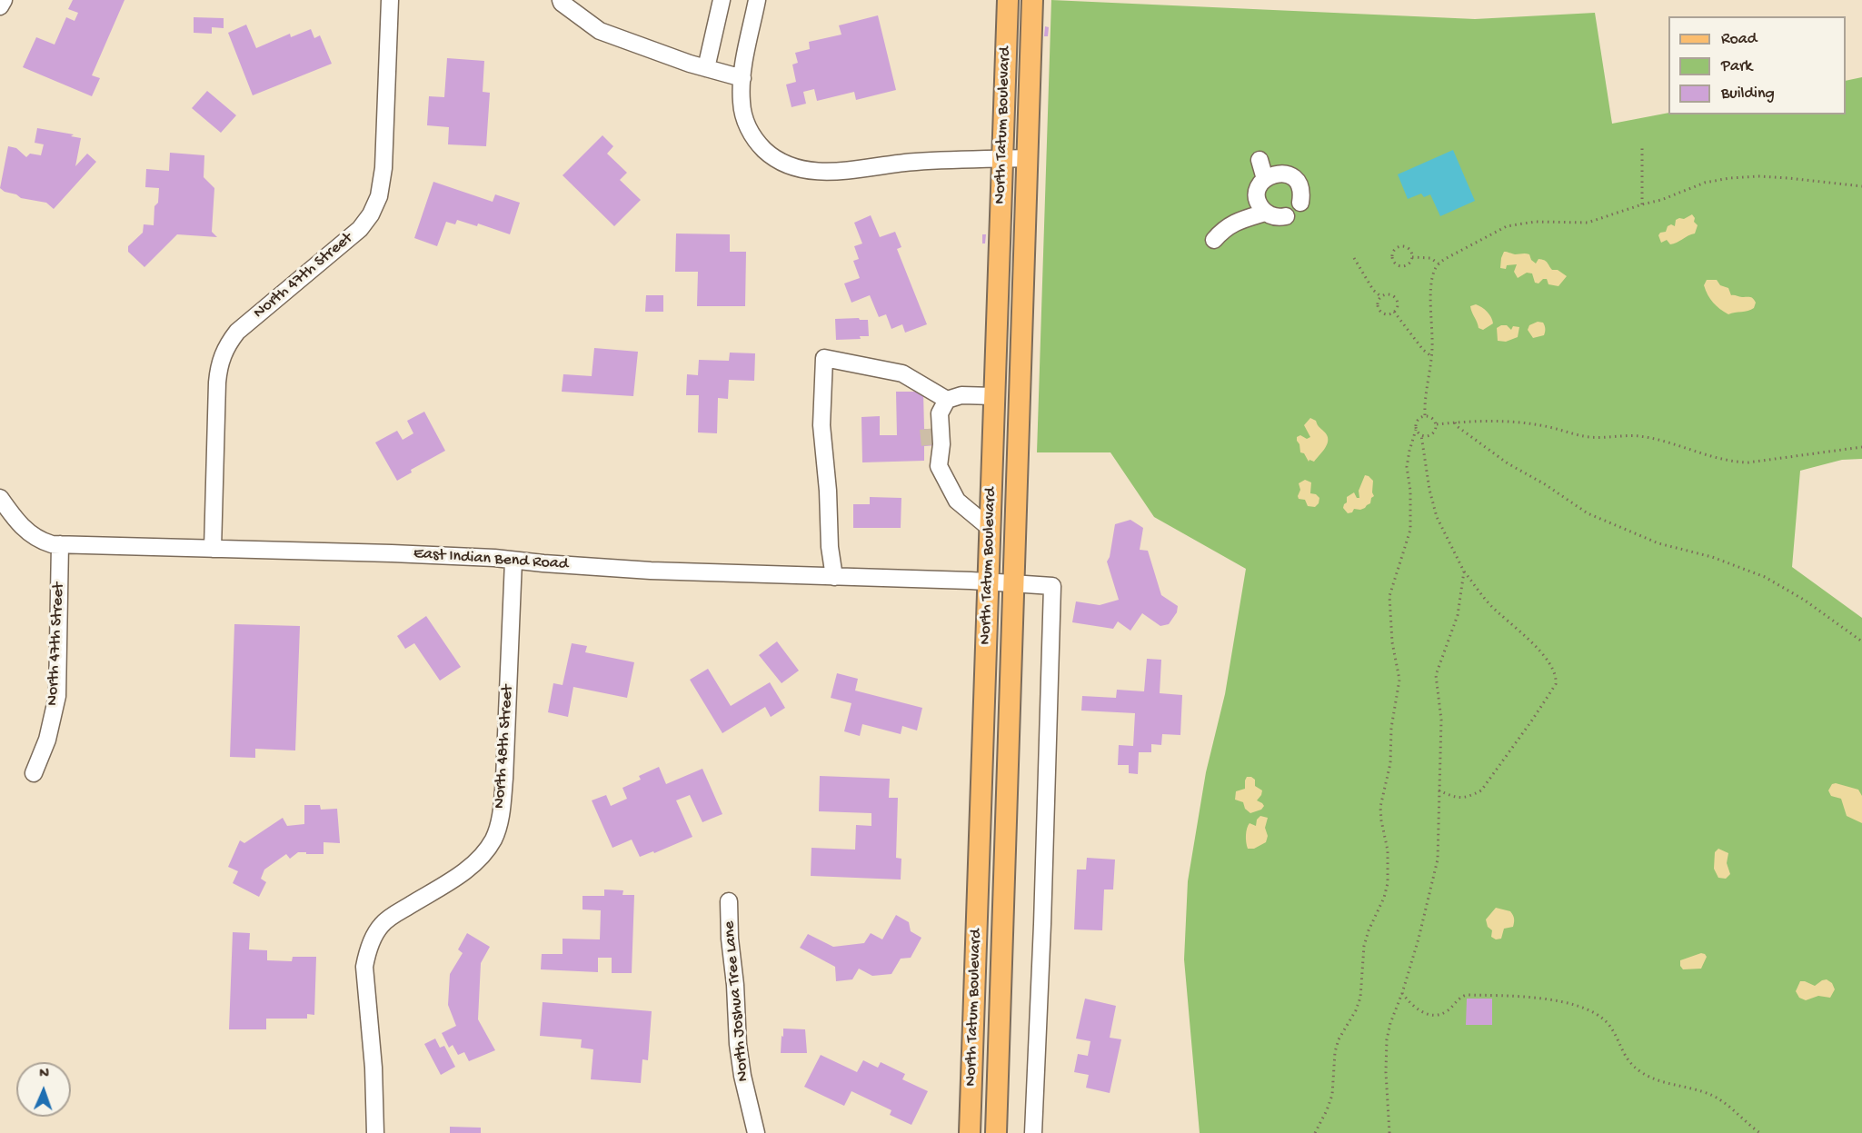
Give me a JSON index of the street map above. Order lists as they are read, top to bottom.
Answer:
{
  "streets": {
    "main road": ["North Tatum Boulevard"],
    "street": [
      "North 47th Street",
      "East Indian Bend Road",
      "North 48th Street",
      "North Joshua Tree Lane"
    ]
  },
  "crossings": [
    ["North Tatum Boulevard", "East Indian Bend Road"],
    ["North 47th Street", "East Indian Bend Road"],
    ["East Indian Bend Road", "North 48th Street"]
  ],
  "legend": ["Road", "Park", "Building"],
  "north": "top"
}
